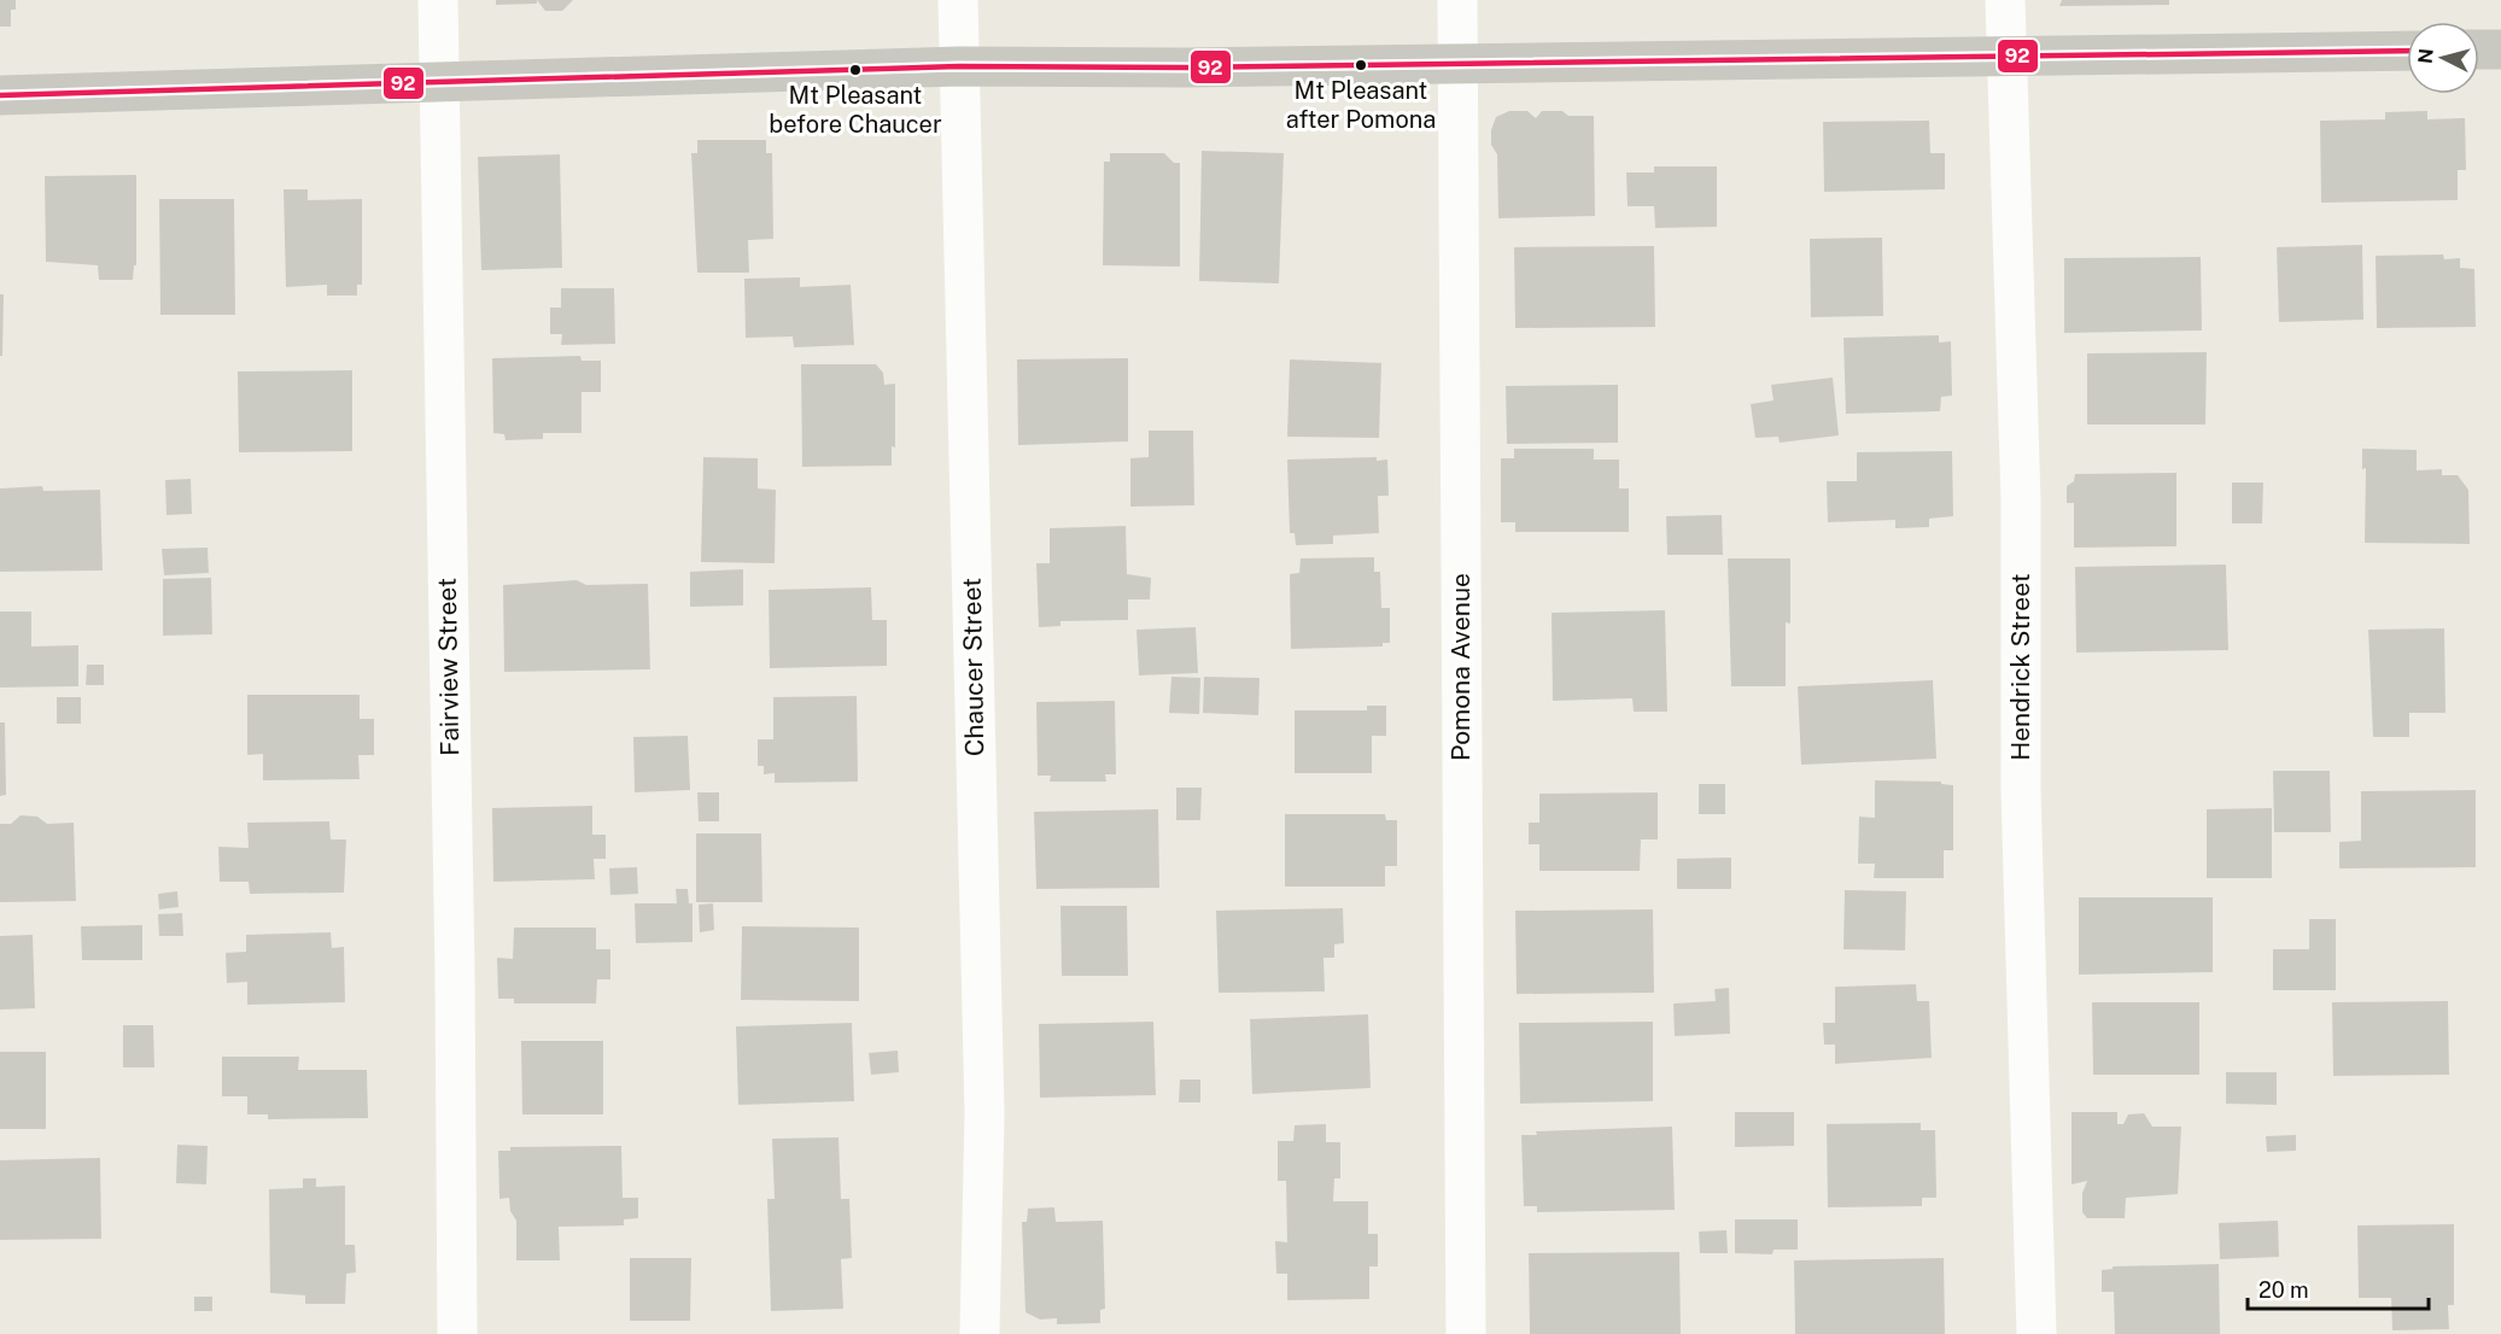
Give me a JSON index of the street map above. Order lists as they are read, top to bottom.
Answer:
{
  "streets": {
    "street": [
      "Fairview Street",
      "Chaucer Street",
      "Pomona Avenue",
      "Hendrick Street"
    ]
  },
  "places": ["Mt Pleasant after Pomona", "Mt Pleasant before Chaucer"],
  "lines": ["transit line 92"],
  "scale_bar": "20 m",
  "north": "left"
}
